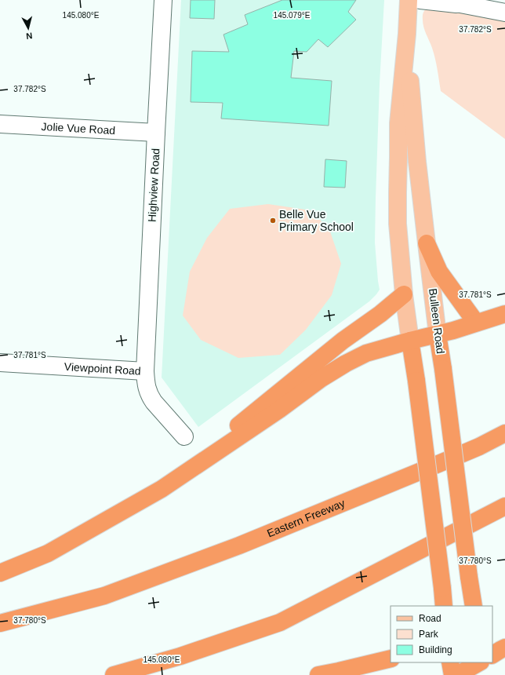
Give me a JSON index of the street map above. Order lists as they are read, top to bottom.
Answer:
{
  "streets": {
    "highway": ["Bulleen Road", "Eastern Freeway"],
    "street": ["Jolie Vue Road", "Highview Road", "Viewpoint Road"]
  },
  "crossings": [
    ["Jolie Vue Road", "Highview Road"],
    ["Highview Road", "Viewpoint Road"]
  ],
  "places": ["Belle Vue Primary School"],
  "legend": ["Road", "Park", "Building"],
  "north": "bottom",
  "coordinates": [
    "145.080°E",
    "145.079°E",
    "37.782°S",
    "37.781°S",
    "37.780°S"
  ]
}
